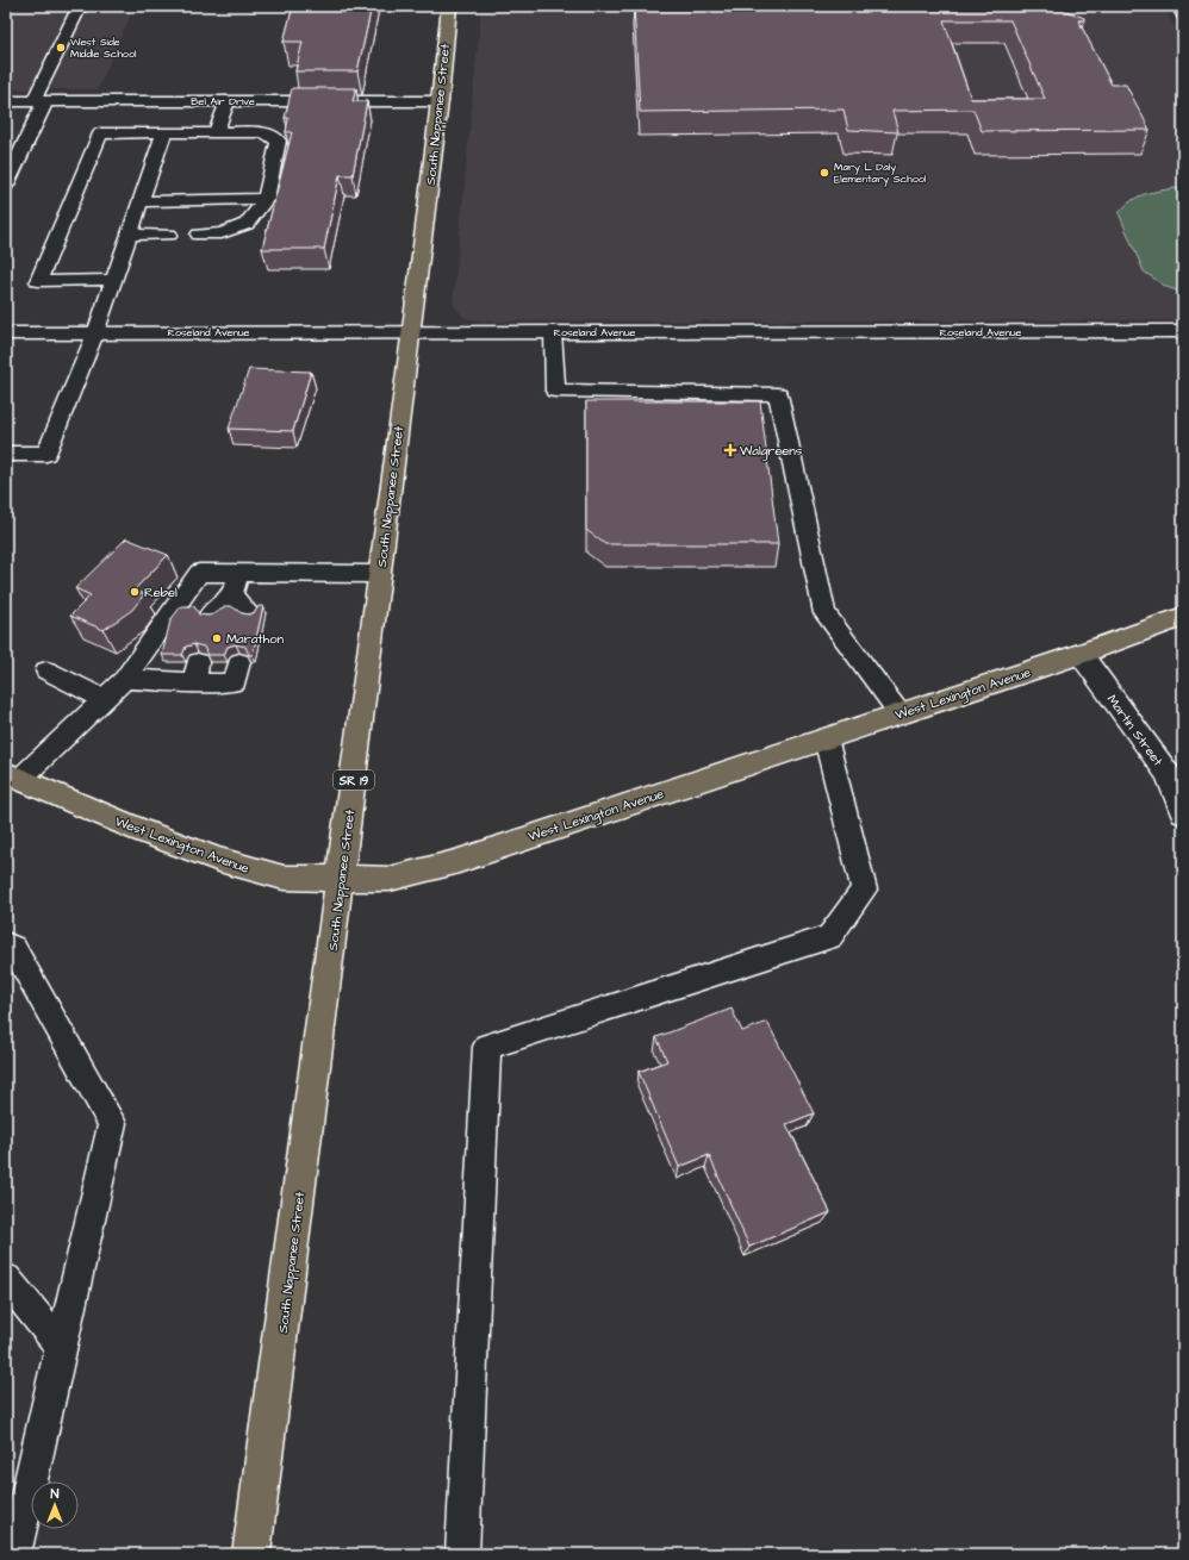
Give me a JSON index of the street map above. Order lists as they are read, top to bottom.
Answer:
{
  "streets": {
    "main road": ["South Nappanee Street", "West Lexington Avenue", "SR 19"],
    "street": ["Bel Air Drive", "Roseland Avenue", "Martin Street"]
  },
  "crossings": [
    ["Bel Air Drive", "South Nappanee Street"],
    ["South Nappanee Street", "Roseland Avenue"],
    ["South Nappanee Street", "West Lexington Avenue"],
    ["West Lexington Avenue", "Martin Street"]
  ],
  "places": {
    "other": [
      "West Side Middle School",
      "Mary L Daly Elementary School",
      "Rebel",
      "Marathon"
    ],
    "health": ["Walgreens"]
  },
  "north": "top"
}
